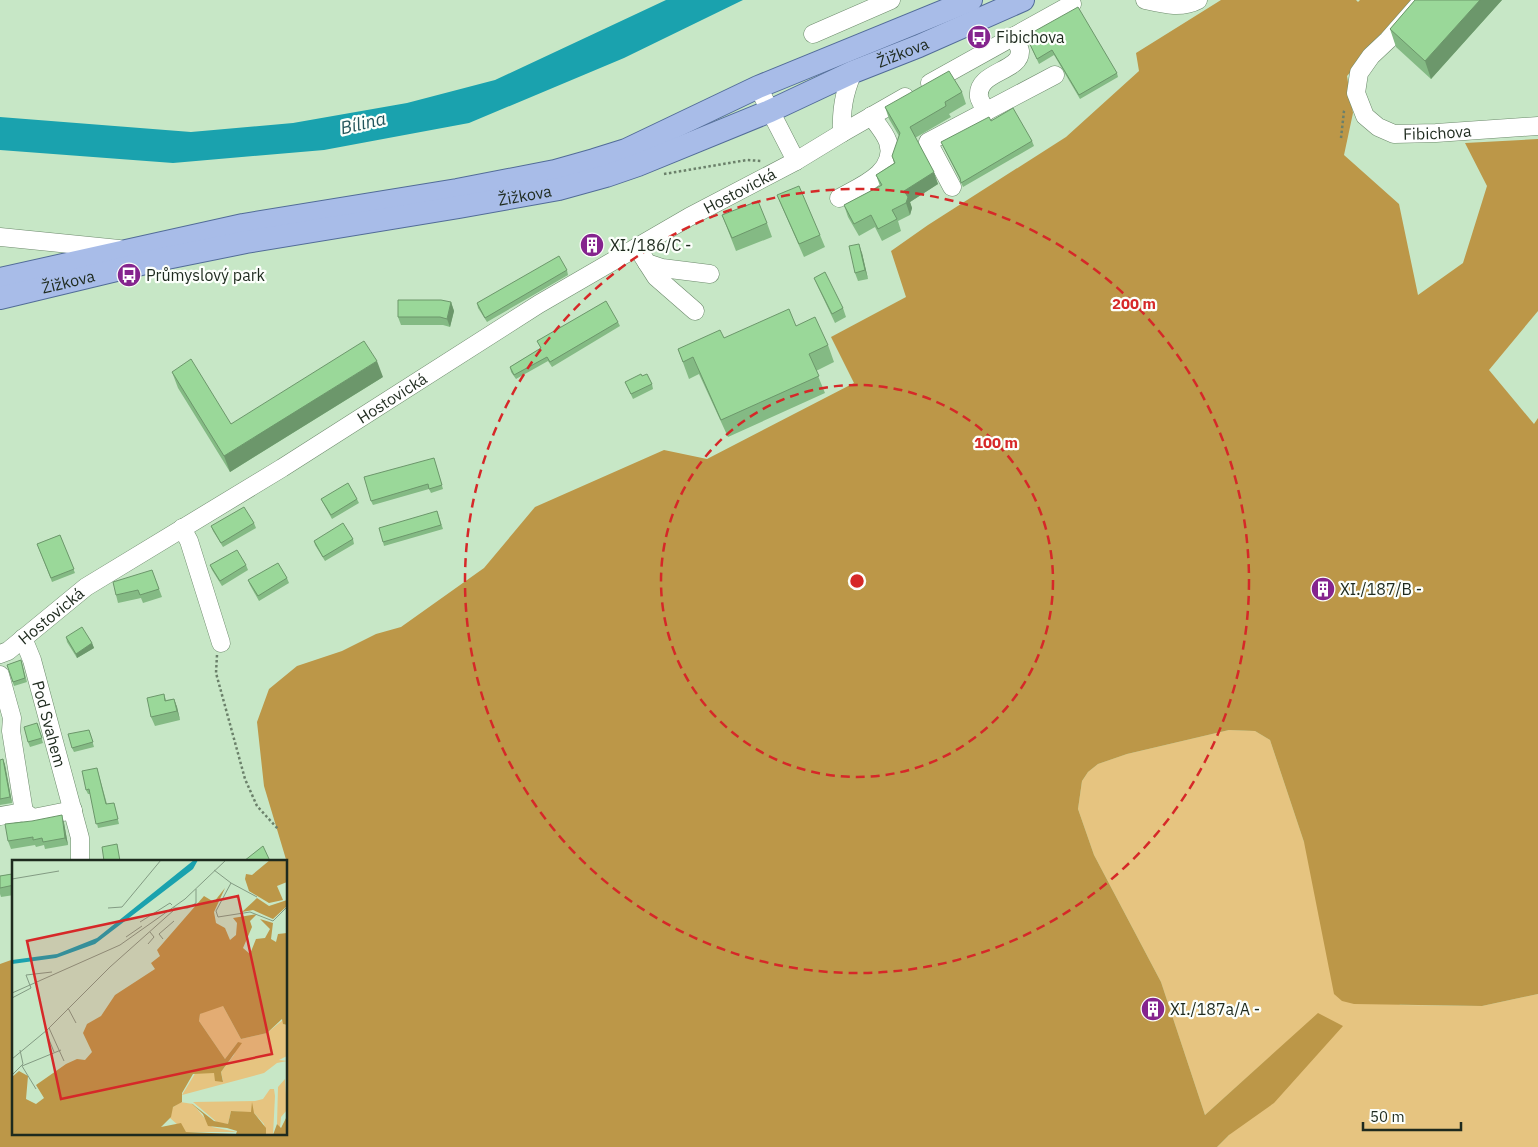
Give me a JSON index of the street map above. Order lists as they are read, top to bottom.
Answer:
{
  "streets": {
    "main road": ["Žižkova"],
    "street": ["Fibichova", "Hostovická", "Pod Svahem"]
  },
  "crossings": [
    ["Žižkova", "Hostovická"],
    ["Hostovická", "Pod Svahem"]
  ],
  "water": ["Bílina"],
  "places": {
    "bus stop": ["Fibichova", "Průmyslový park"],
    "building": ["XI./186/C -", "XI./187/B -", "XI./187a/A -"]
  },
  "scale_bar": "50 m",
  "rings": ["200 m", "100 m"]
}
